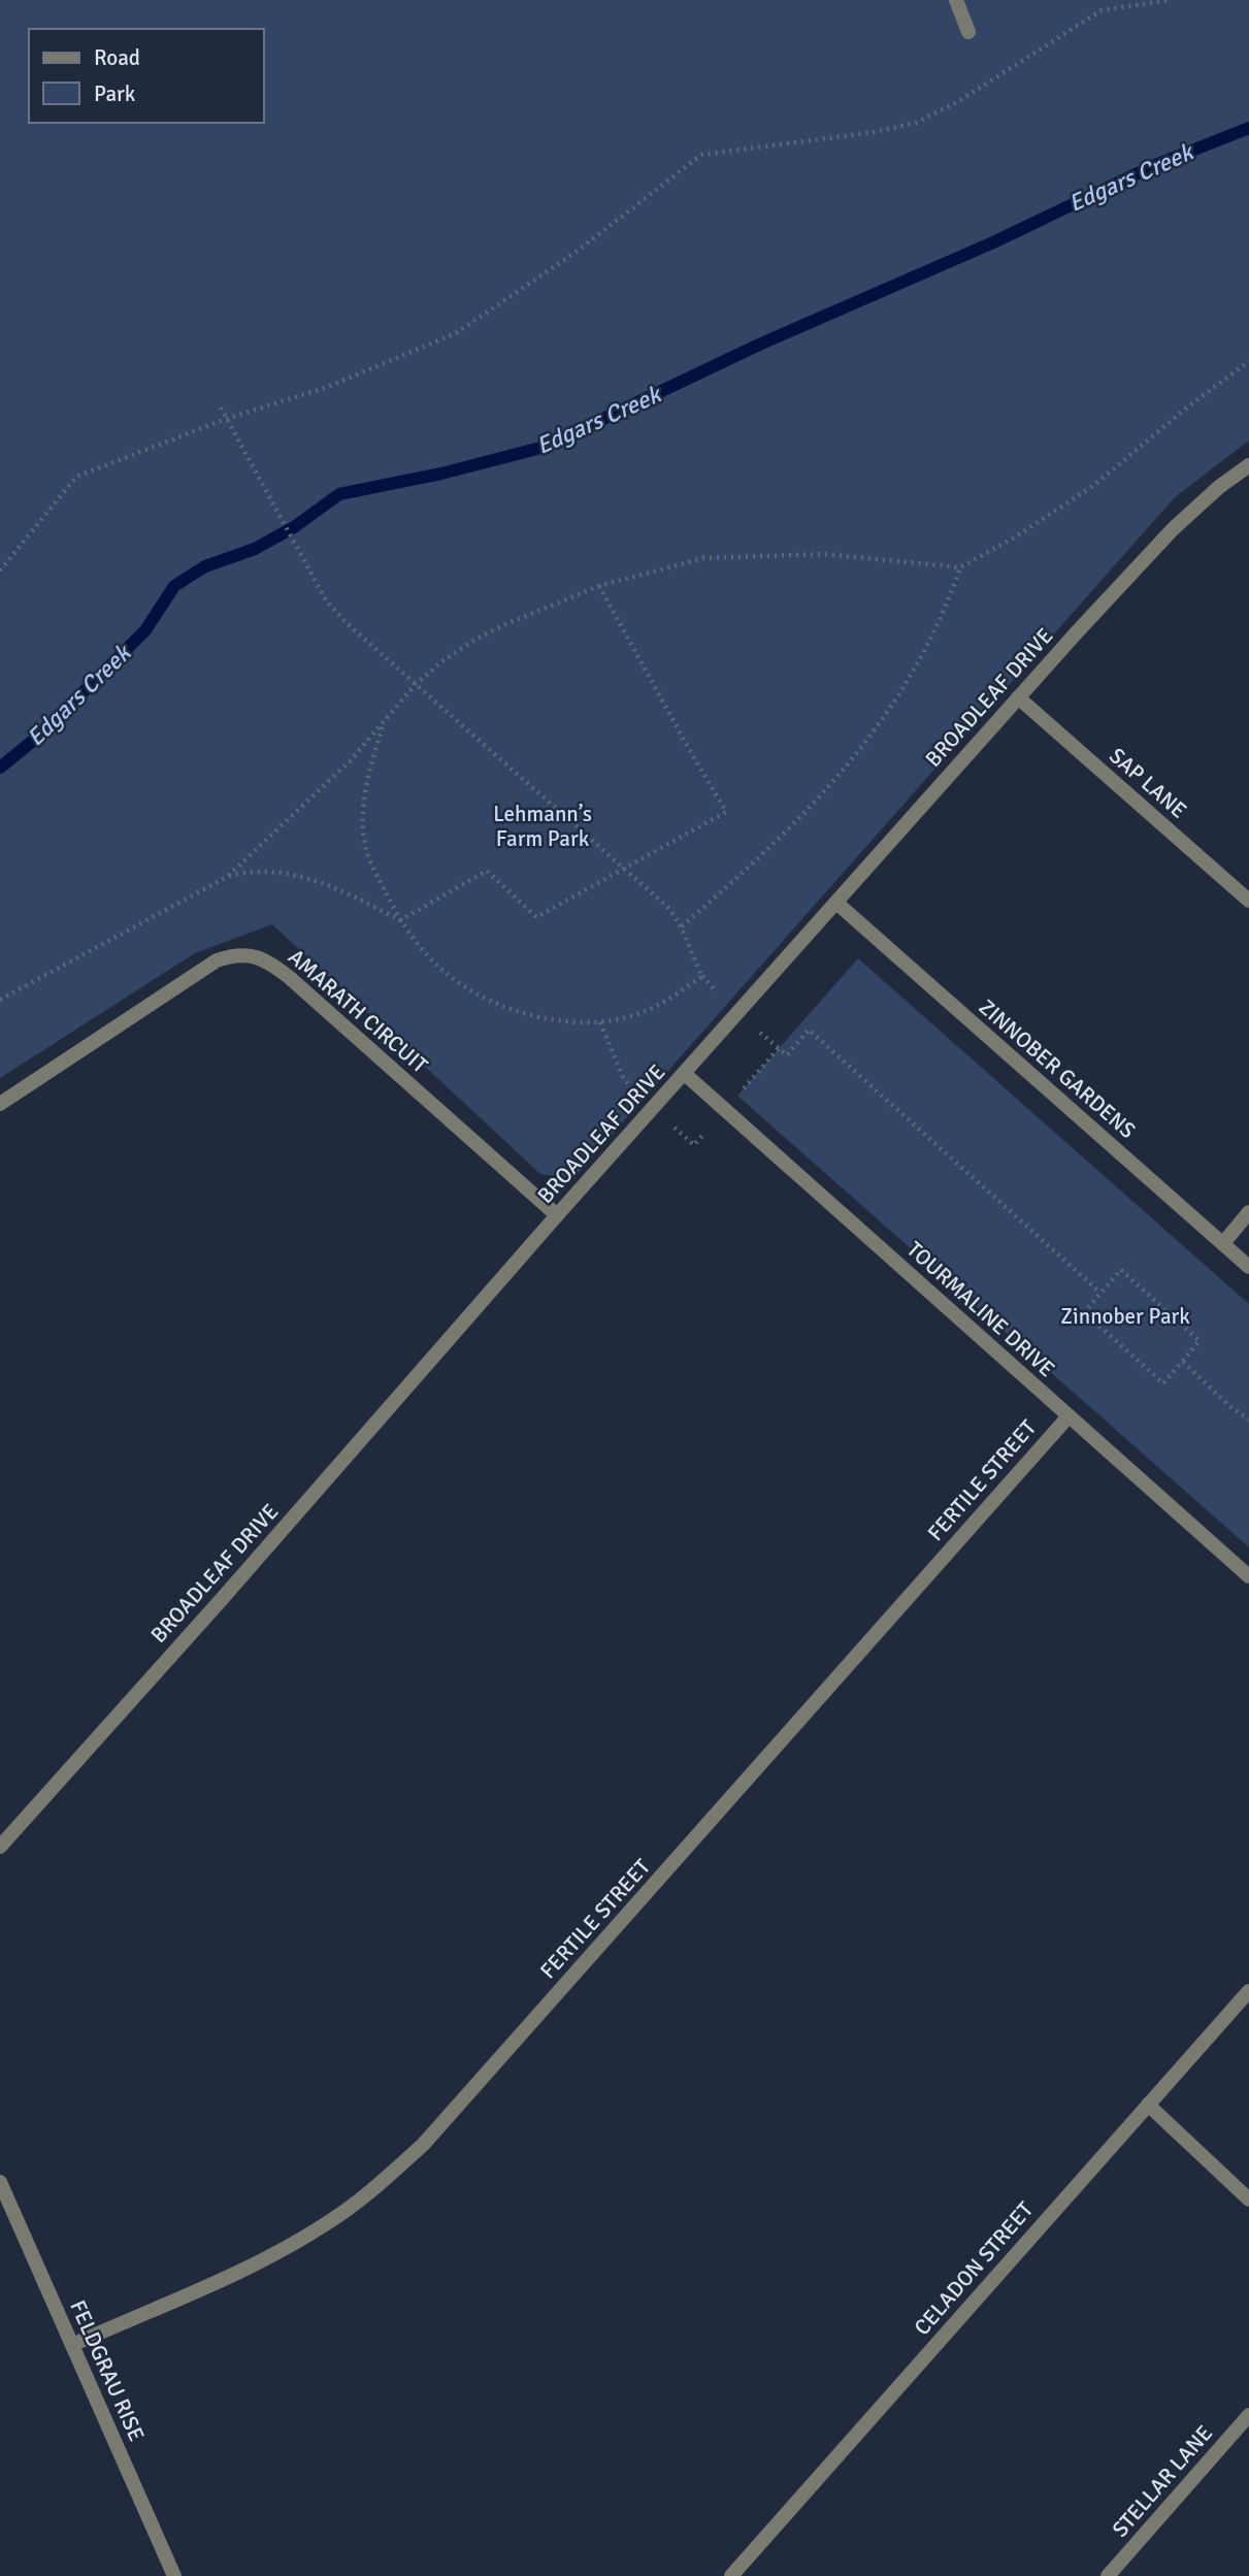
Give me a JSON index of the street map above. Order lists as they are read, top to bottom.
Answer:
{
  "streets": {
    "street": [
      "BROADLEAF DRIVE",
      "SAP LANE",
      "AMARATH CIRCUIT",
      "ZINNOBER GARDENS",
      "TOURMALINE DRIVE",
      "FERTILE STREET",
      "CELADON STREET",
      "FELDGRAU RISE",
      "STELLAR LANE"
    ]
  },
  "crossings": [
    ["BROADLEAF DRIVE", "SAP LANE"],
    ["BROADLEAF DRIVE", "AMARATH CIRCUIT"],
    ["BROADLEAF DRIVE", "ZINNOBER GARDENS"],
    ["BROADLEAF DRIVE", "TOURMALINE DRIVE"],
    ["TOURMALINE DRIVE", "FERTILE STREET"],
    ["FERTILE STREET", "FELDGRAU RISE"]
  ],
  "water": ["Edgars Creek"],
  "parks": ["Lehmann’s Farm Park", "Zinnober Park"],
  "legend": ["Road", "Park"]
}
